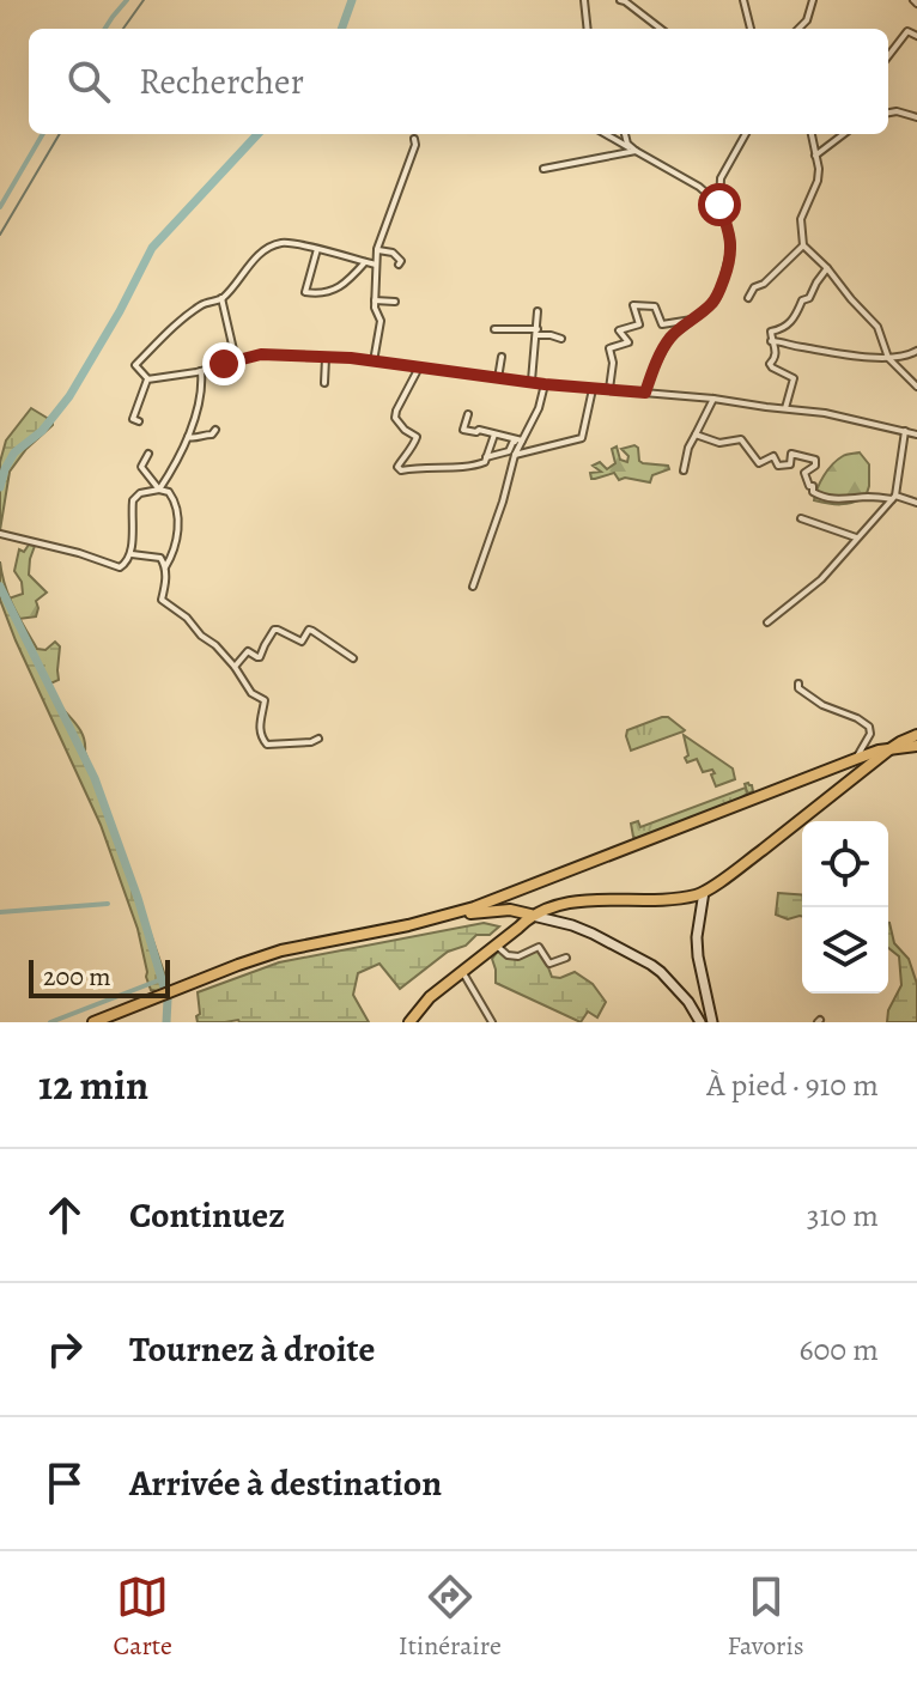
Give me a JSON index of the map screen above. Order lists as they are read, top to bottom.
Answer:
{
  "scale_bar": "200 m",
  "page": {
    "search": "Rechercher",
    "scale": "200 m",
    "heading": ["12 min", "À pied · 910 m"],
    "list": [
      ["Continuez", "310 m"],
      ["Tournez à droite", "600 m"],
      "Arrivée à destination"
    ],
    "nav": ["Carte", "Itinéraire", "Favoris"]
  }
}
